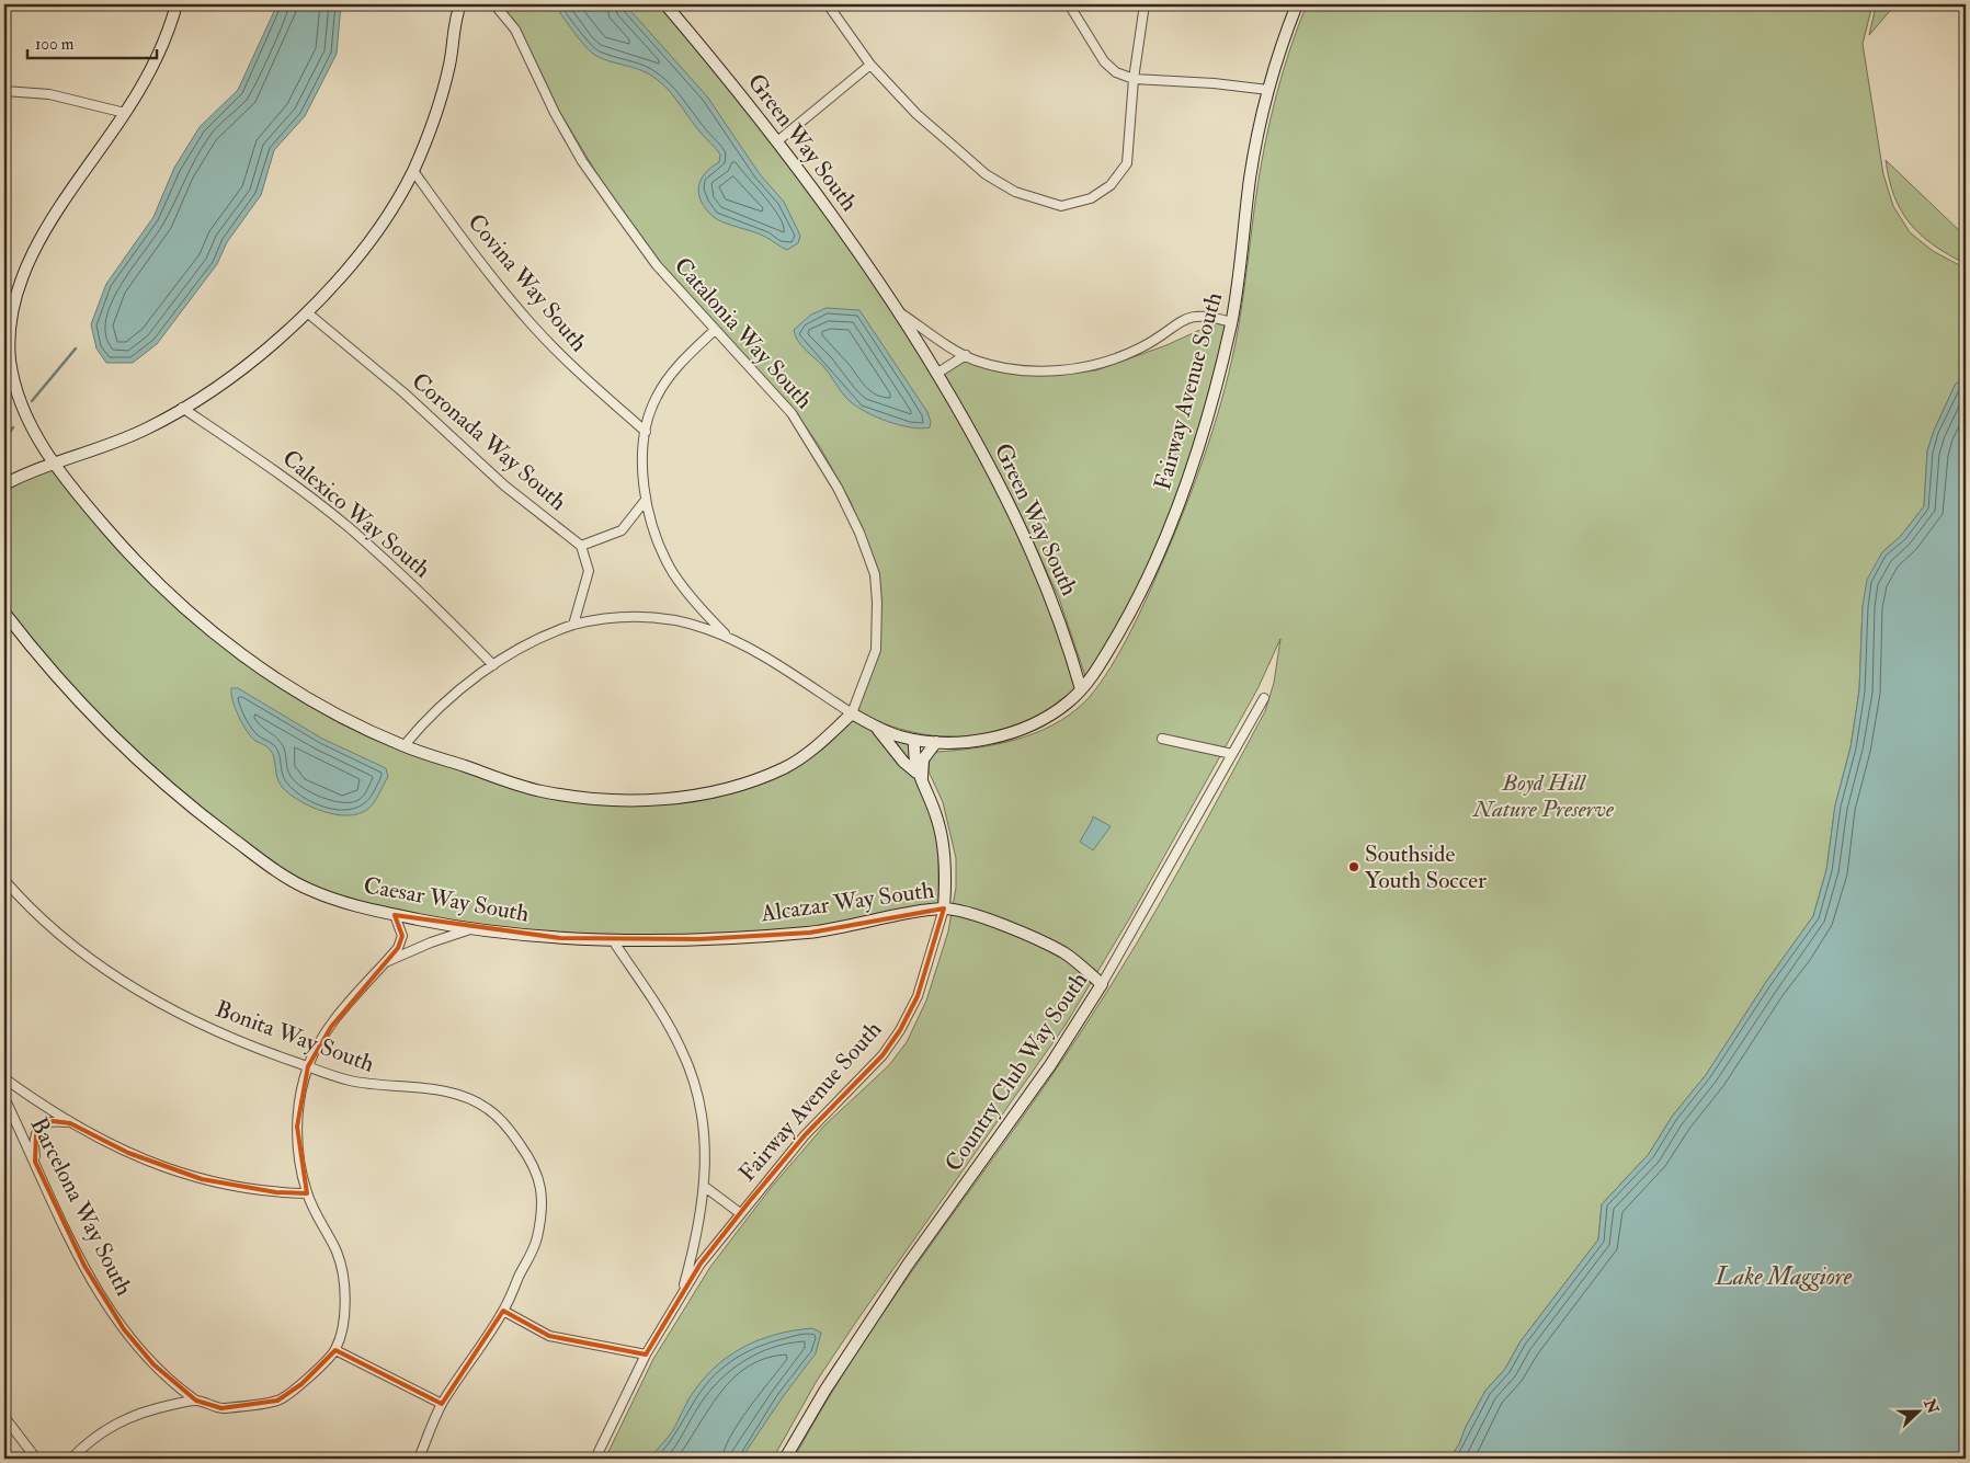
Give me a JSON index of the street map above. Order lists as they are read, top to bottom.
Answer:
{
  "streets": {
    "street": [
      "Green Way South",
      "Covina Way South",
      "Catalonia Way South",
      "Fairway Avenue South",
      "Coronada Way South",
      "Calexico Way South",
      "Caesar Way South",
      "Alcazar Way South",
      "Bonita Way South",
      "Country Club Way South",
      "Barcelona Way South"
    ]
  },
  "crossings": [
    ["Green Way South", "Fairway Avenue South"],
    ["Catalonia Way South", "Fairway Avenue South"],
    ["Fairway Avenue South", "Alcazar Way South"],
    ["Caesar Way South", "Alcazar Way South"],
    ["Alcazar Way South", "Country Club Way South"]
  ],
  "water": ["Lake Maggiore"],
  "parks": ["Boyd Hill Nature Preserve"],
  "places": ["Southside Youth Soccer"],
  "scale_bar": "100 m",
  "north": "right"
}
